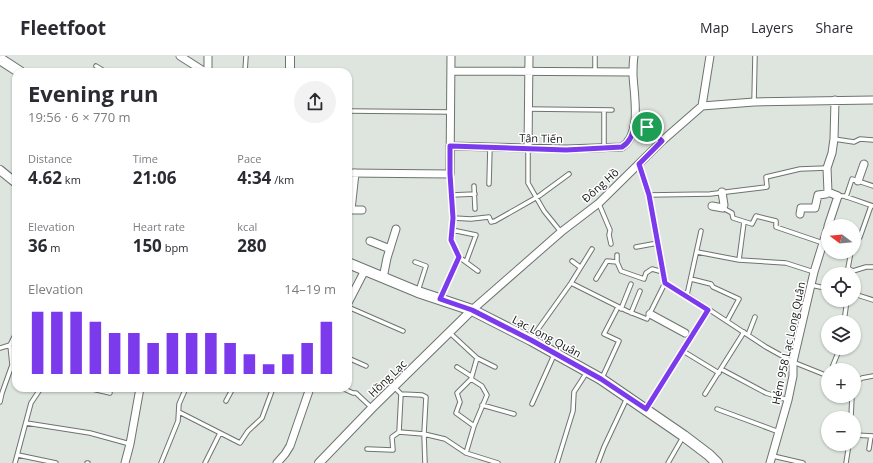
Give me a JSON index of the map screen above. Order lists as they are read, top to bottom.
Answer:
{
  "streets": {
    "main road": ["Lạc Long Quân"],
    "street": [
      "Tân Tiến",
      "Đông Hồ",
      "Hẻm 958 Lạc Long Quân",
      "Hồng Lạc"
    ]
  },
  "crossings": [
    ["Đông Hồ", "Lạc Long Quân"],
    ["Đông Hồ", "Hồng Lạc"],
    ["Lạc Long Quân", "Hồng Lạc"]
  ],
  "north": "left",
  "page": {
    "header": "Fleetfoot",
    "nav": ["Map", "Layers", "Share"],
    "heading": ["Evening run", "19:56 · 6 × 770 m"],
    "stats": [
      ["Distance", "4.62 km"],
      ["Time", "21:06"],
      ["Pace", "4:34 /km"],
      ["Elevation", "36 m"],
      ["Heart rate", "150 bpm"],
      ["kcal", "280"]
    ],
    "map_buttons": ["+", "−"],
    "chart": ["Elevation", "14–19 m"]
  }
}
